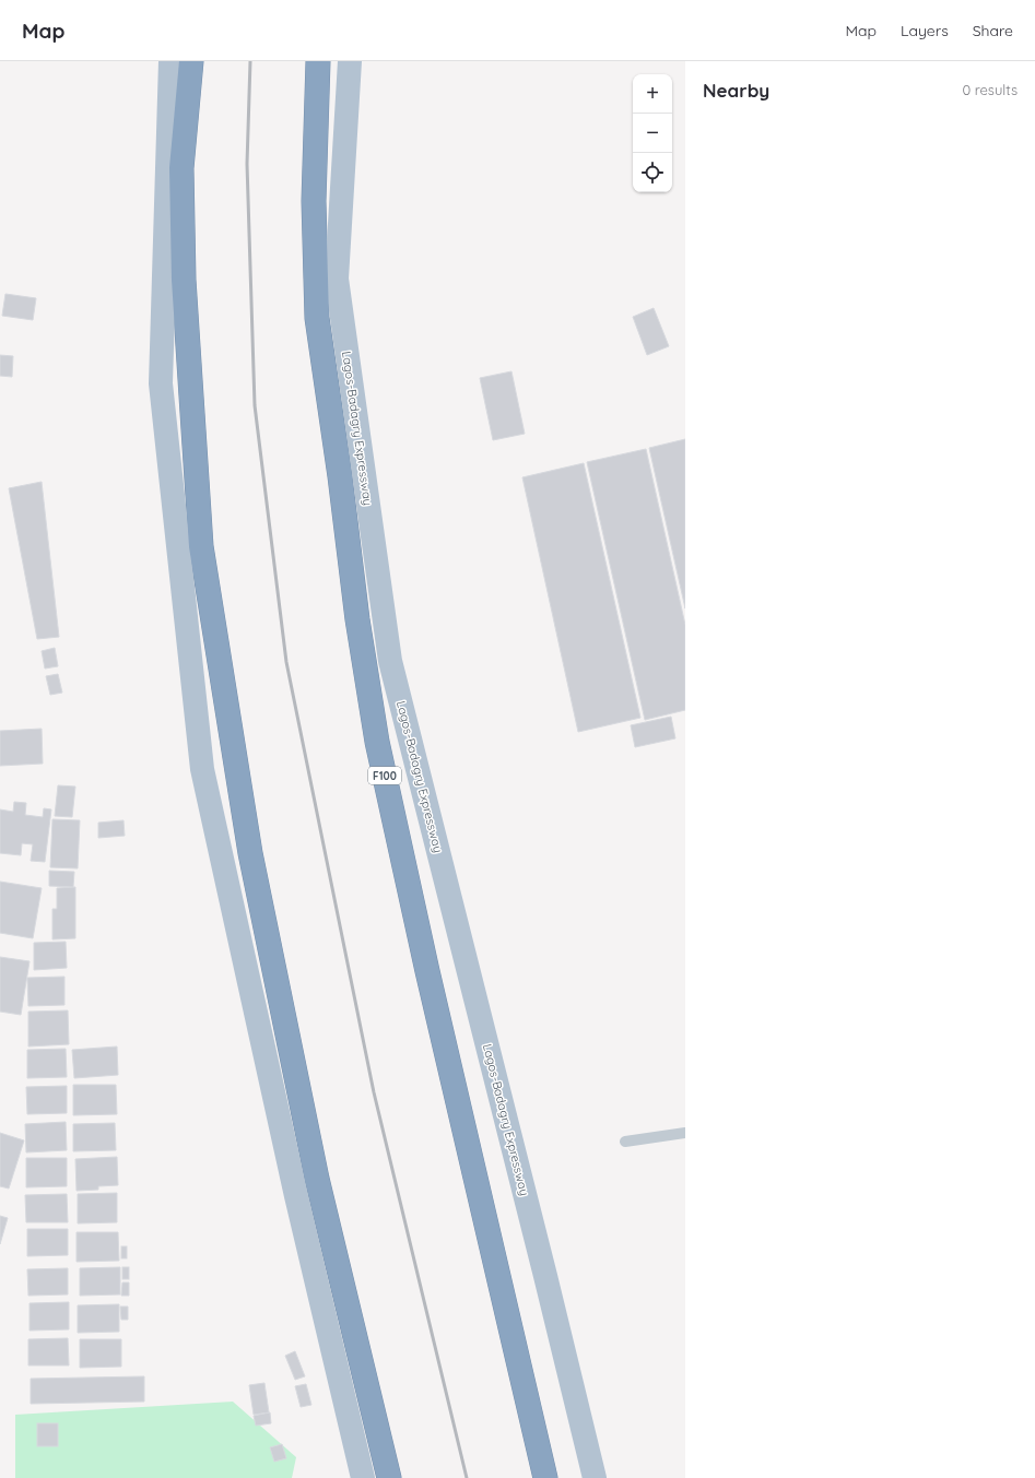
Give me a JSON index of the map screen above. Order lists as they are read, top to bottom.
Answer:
{
  "streets": {
    "highway": ["Lagos-Badagry Expressway", "F100"]
  },
  "page": {
    "header": "Map",
    "nav": ["Map", "Layers", "Share"],
    "heading": ["Nearby", "0 results"],
    "map_buttons": ["+", "−"]
  }
}
